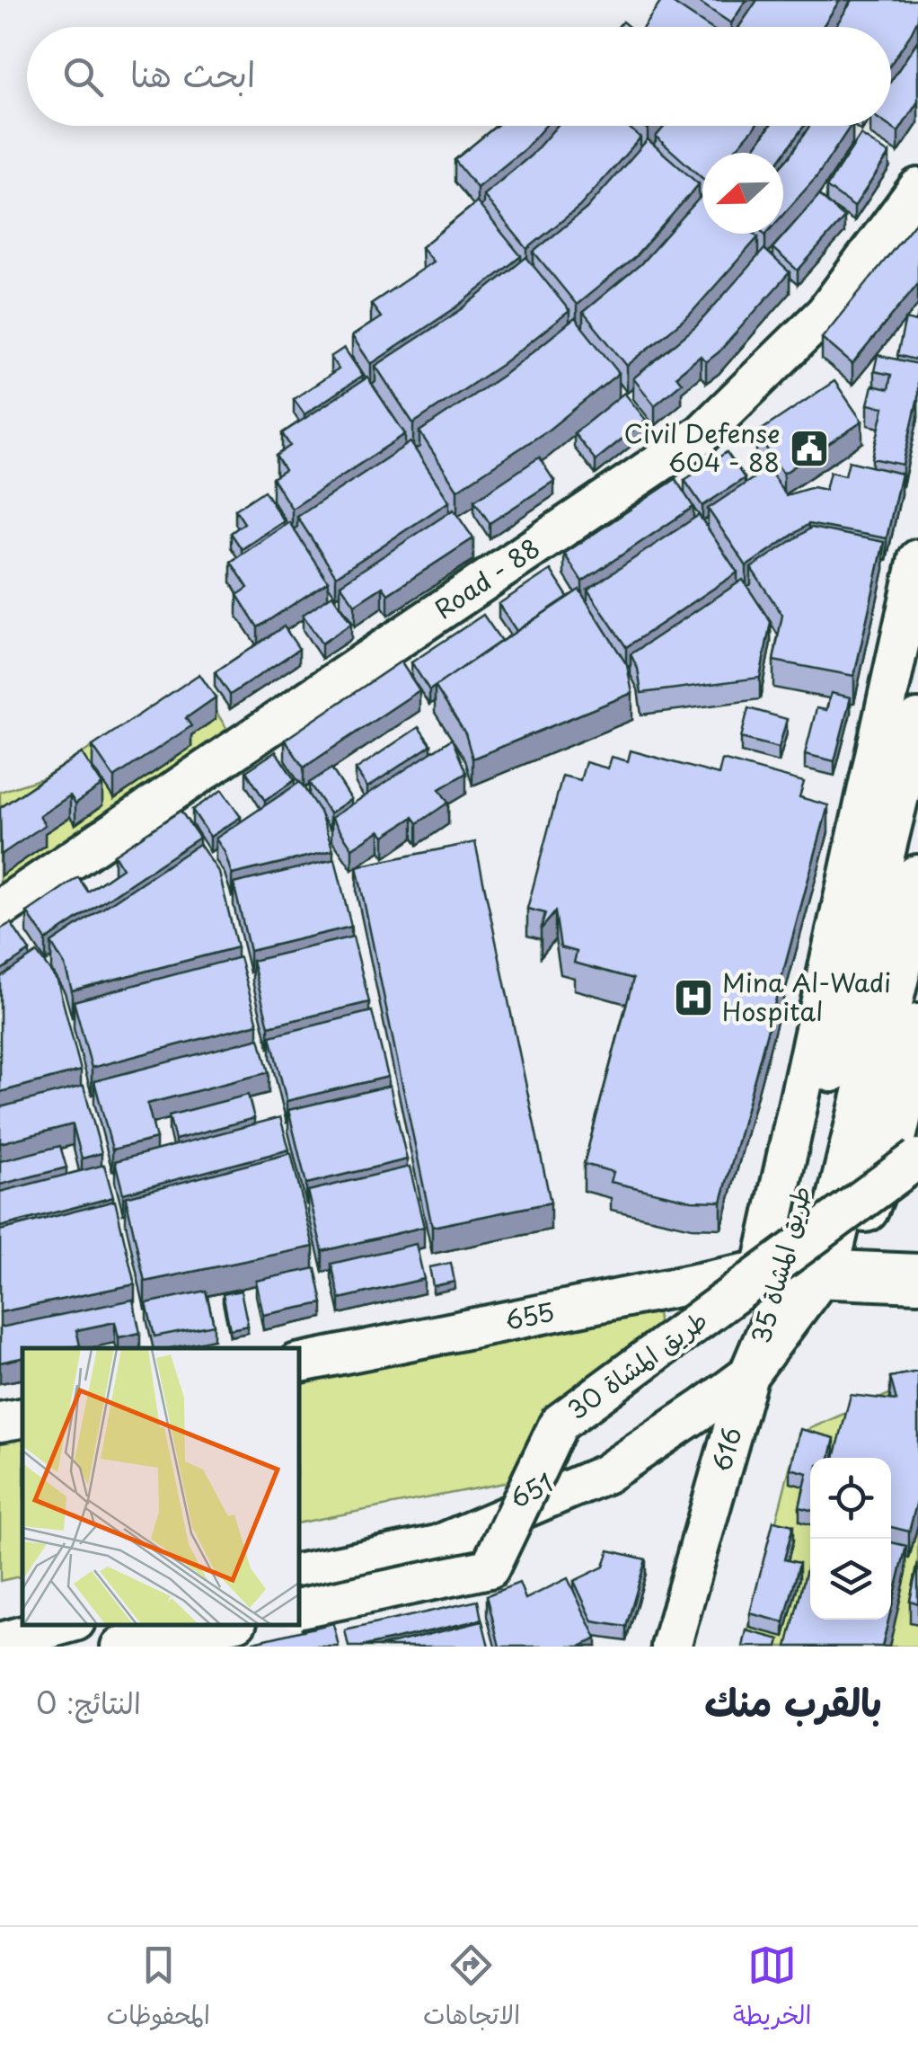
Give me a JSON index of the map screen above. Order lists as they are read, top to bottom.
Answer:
{
  "streets": {
    "main road": ["616"],
    "street": [
      "Road - 88",
      "طريق المشاة 35",
      "655",
      "طريق المشاة 30",
      "651"
    ]
  },
  "crossings": [
    ["طريق المشاة 35", "655"],
    ["طريق المشاة 35", "616"],
    ["طريق المشاة 35", "651"],
    ["655", "616"],
    ["616", "651"]
  ],
  "places": {
    "public building": ["Civil Defense 604 - 88"],
    "hospital": ["Mina Al-Wadi Hospital"]
  },
  "north": "left",
  "page": {
    "search": "ابحث هنا",
    "heading": ["بالقرب منك", "النتائج: 0"],
    "nav": ["الخريطة", "الاتجاهات", "المحفوظات"]
  }
}
